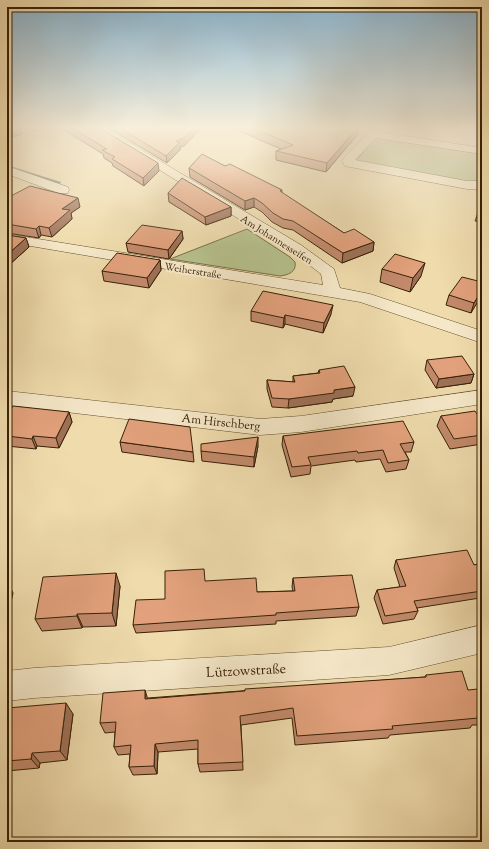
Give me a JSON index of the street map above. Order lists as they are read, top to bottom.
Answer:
{
  "streets": {
    "street": [
      "Am Johannesseifen",
      "Weiherstraße",
      "Am Hirschberg",
      "Lützowstraße"
    ]
  },
  "crossings": [
    ["Am Johannesseifen", "Weiherstraße"]
  ]
}
